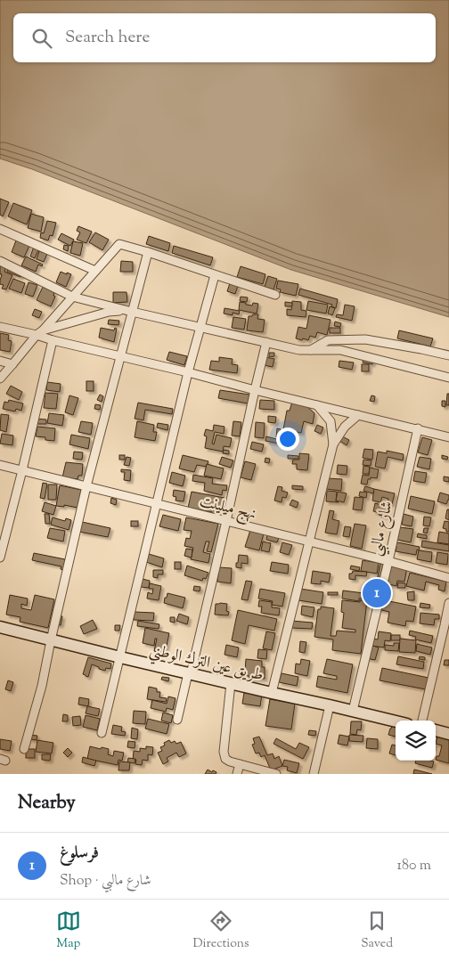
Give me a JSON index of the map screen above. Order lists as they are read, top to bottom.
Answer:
{
  "streets": {
    "main road": ["طريق عين الترك الوطني"],
    "street": ["نهج ميلينت", "شارع مالبي"]
  },
  "crossings": [
    ["نهج ميلينت", "شارع مالبي"],
    ["شارع مالبي", "طريق عين الترك الوطني"]
  ],
  "page": {
    "search": "Search here",
    "pins": "1",
    "heading": "Nearby",
    "list": [
      {
        "mark": "1",
        "name": "فرسلوغ",
        "note": "Shop · شارع مالبي",
        "value": "180 m"
      }
    ],
    "nav": ["Map", "Directions", "Saved"]
  }
}
